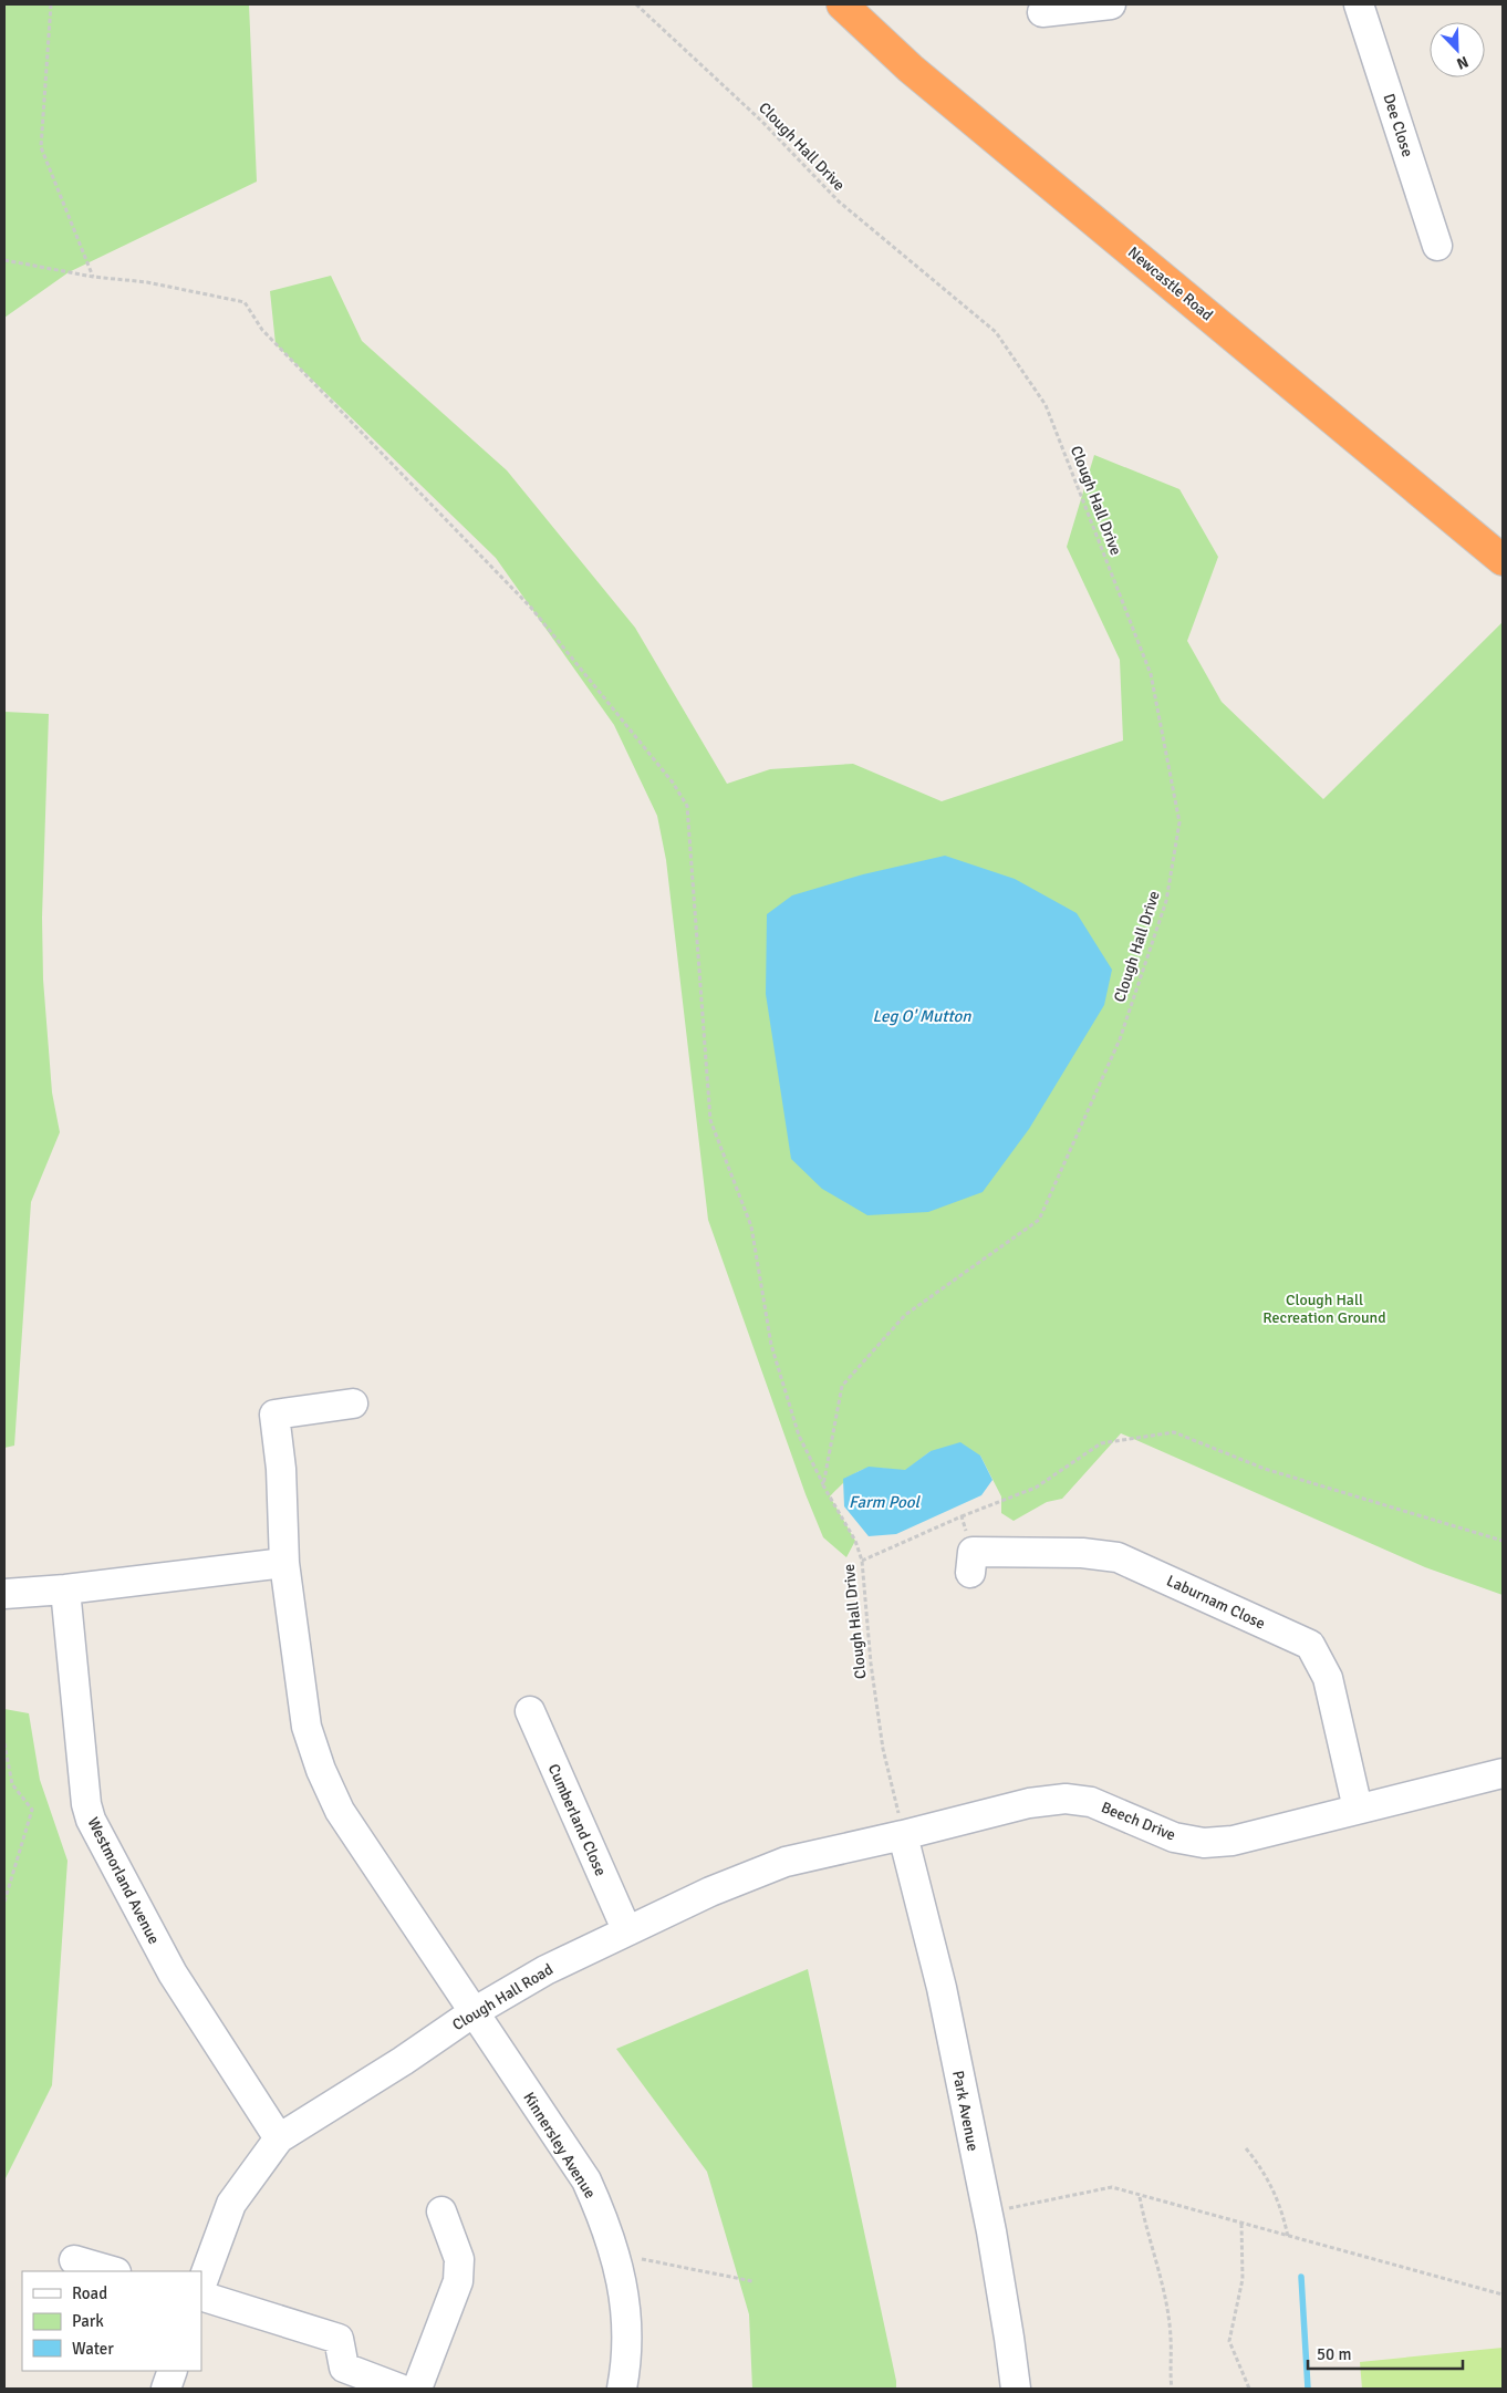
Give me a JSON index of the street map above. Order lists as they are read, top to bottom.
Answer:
{
  "streets": {
    "highway": ["Newcastle Road"],
    "street": [
      "Dee Close",
      "Laburnam Close",
      "Cumberland Close",
      "Beech Drive",
      "Westmorland Avenue",
      "Clough Hall Road",
      "Park Avenue",
      "Kinnersley Avenue"
    ],
    "path": ["Clough Hall Drive"]
  },
  "crossings": [
    ["Clough Hall Drive", "Beech Drive"],
    ["Clough Hall Drive", "Clough Hall Road"],
    ["Clough Hall Drive", "Park Avenue"],
    ["Laburnam Close", "Beech Drive"],
    ["Cumberland Close", "Clough Hall Road"],
    ["Beech Drive", "Clough Hall Road"],
    ["Beech Drive", "Park Avenue"],
    ["Westmorland Avenue", "Clough Hall Road"],
    ["Clough Hall Road", "Park Avenue"],
    ["Clough Hall Road", "Kinnersley Avenue"]
  ],
  "water": ["Leg O' Mutton", "Farm Pool"],
  "parks": ["Clough Hall Recreation Ground"],
  "legend": ["Road", "Park", "Water"],
  "scale_bar": "50 m",
  "north": "bottom right"
}
